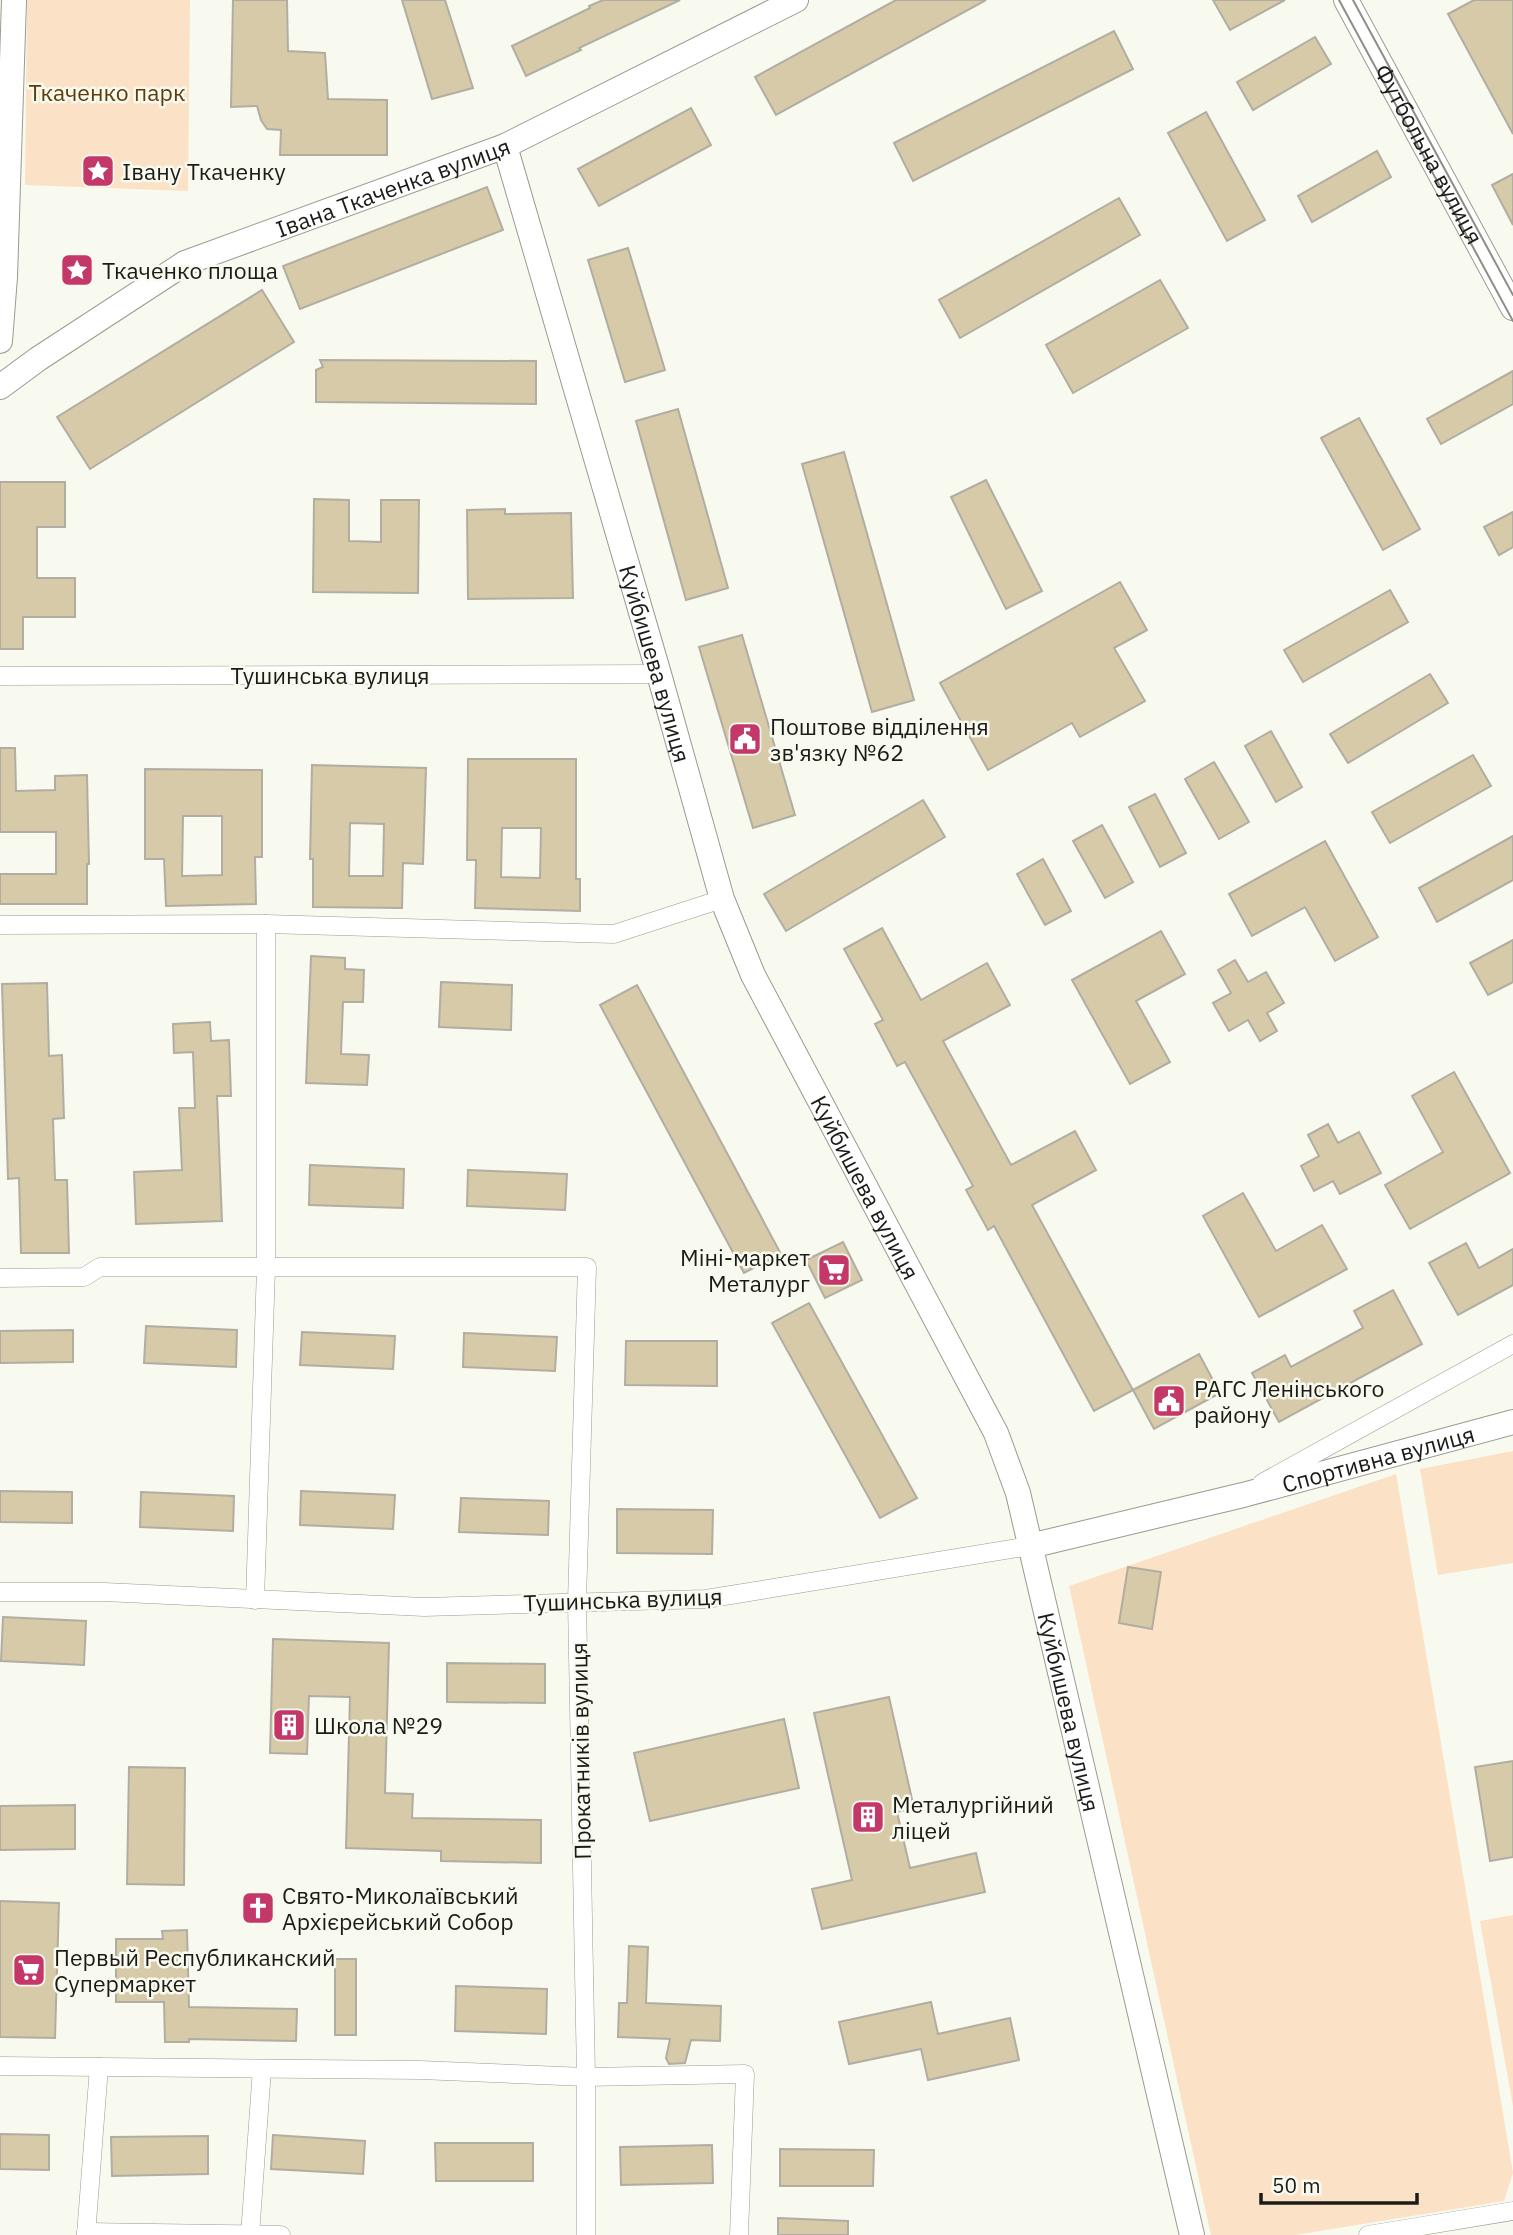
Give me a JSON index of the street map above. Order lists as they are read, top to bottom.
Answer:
{
  "streets": {
    "main road": [
      "Футбольна вулиця",
      "Івана Ткаченка вулиця",
      "Куйбишева вулиця",
      "Спортивна вулиця"
    ],
    "street": ["Тушинська вулиця", "Прокатників вулиця"]
  },
  "crossings": [
    ["Івана Ткаченка вулиця", "Куйбишева вулиця"],
    ["Куйбишева вулиця", "Тушинська вулиця"],
    ["Куйбишева вулиця", "Спортивна вулиця"],
    ["Тушинська вулиця", "Спортивна вулиця"],
    ["Тушинська вулиця", "Прокатників вулиця"]
  ],
  "parks": ["Ткаченко парк"],
  "places": {
    "place": ["Івану Ткаченку", "Ткаченко площа"],
    "public building": ["Поштове відділення зв'язку №62", "РАГС Ленінського району"],
    "supermarket": ["Міні-маркет Металург", "Первый Республиканский Супермаркет"],
    "building": ["Школа №29", "Металургійний ліцей"],
    "church": ["Свято-Миколаївський Архієрейський Собор"]
  },
  "scale_bar": "50 m"
}
